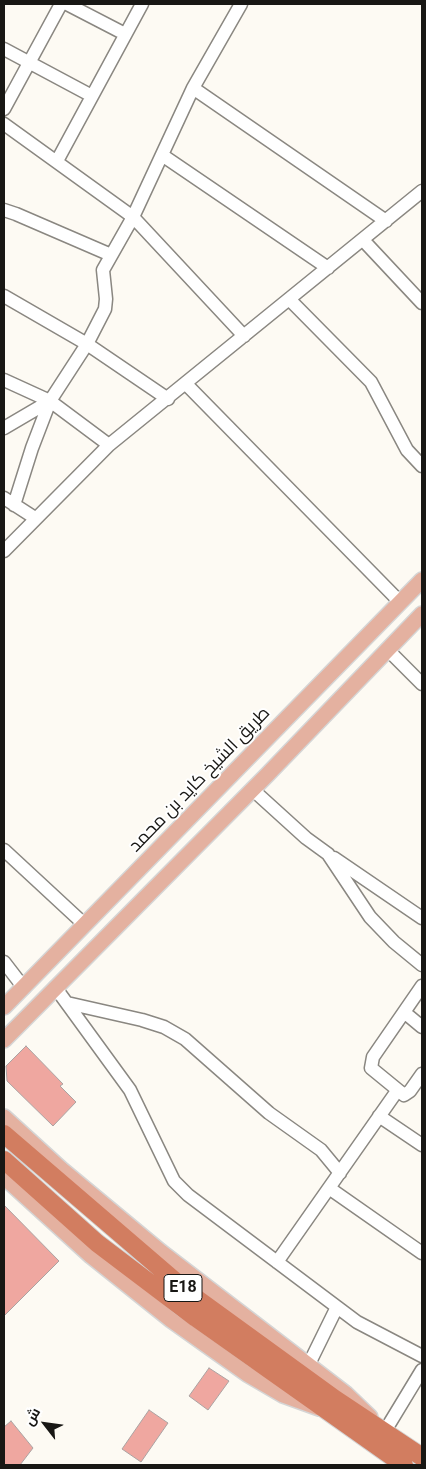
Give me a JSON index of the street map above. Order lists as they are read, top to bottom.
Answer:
{
  "streets": {
    "highway": ["E18"],
    "main road": ["طريق الشيخ كايد بن محمد"]
  },
  "north": "top left"
}
